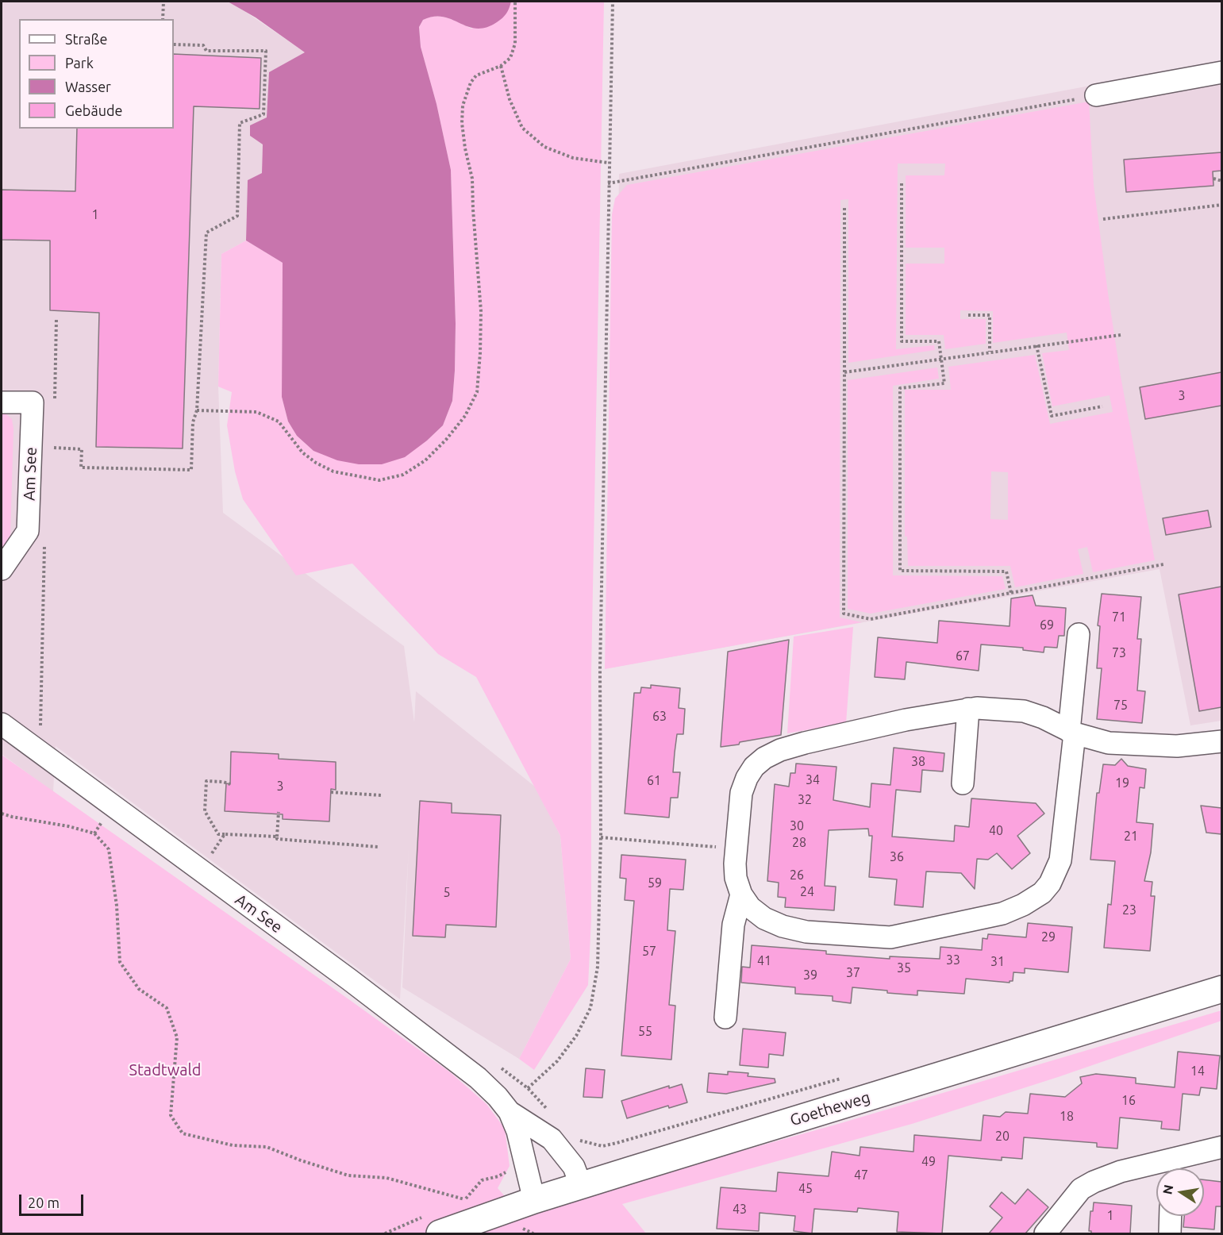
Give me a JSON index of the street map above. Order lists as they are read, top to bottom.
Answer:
{
  "streets": {
    "street": ["Am See", "Goetheweg"]
  },
  "crossings": [
    ["Am See", "Goetheweg"]
  ],
  "parks": ["Stadtwald"],
  "house_numbers": [
    "1",
    "3",
    "71",
    "69",
    "73",
    "67",
    "75",
    "63",
    "38",
    "34",
    "61",
    "19",
    "3",
    "32",
    "30",
    "40",
    "21",
    "28",
    "36",
    "26",
    "59",
    "24",
    "5",
    "23",
    "29",
    "57",
    "33",
    "41",
    "31",
    "35",
    "37",
    "39",
    "55",
    "14",
    "16",
    "18",
    "20",
    "49",
    "47",
    "45",
    "43",
    "1"
  ],
  "legend": [
    "Straße",
    "Park",
    "Wasser",
    "Gebäude"
  ],
  "scale_bar": "20 m",
  "north": "left"
}
